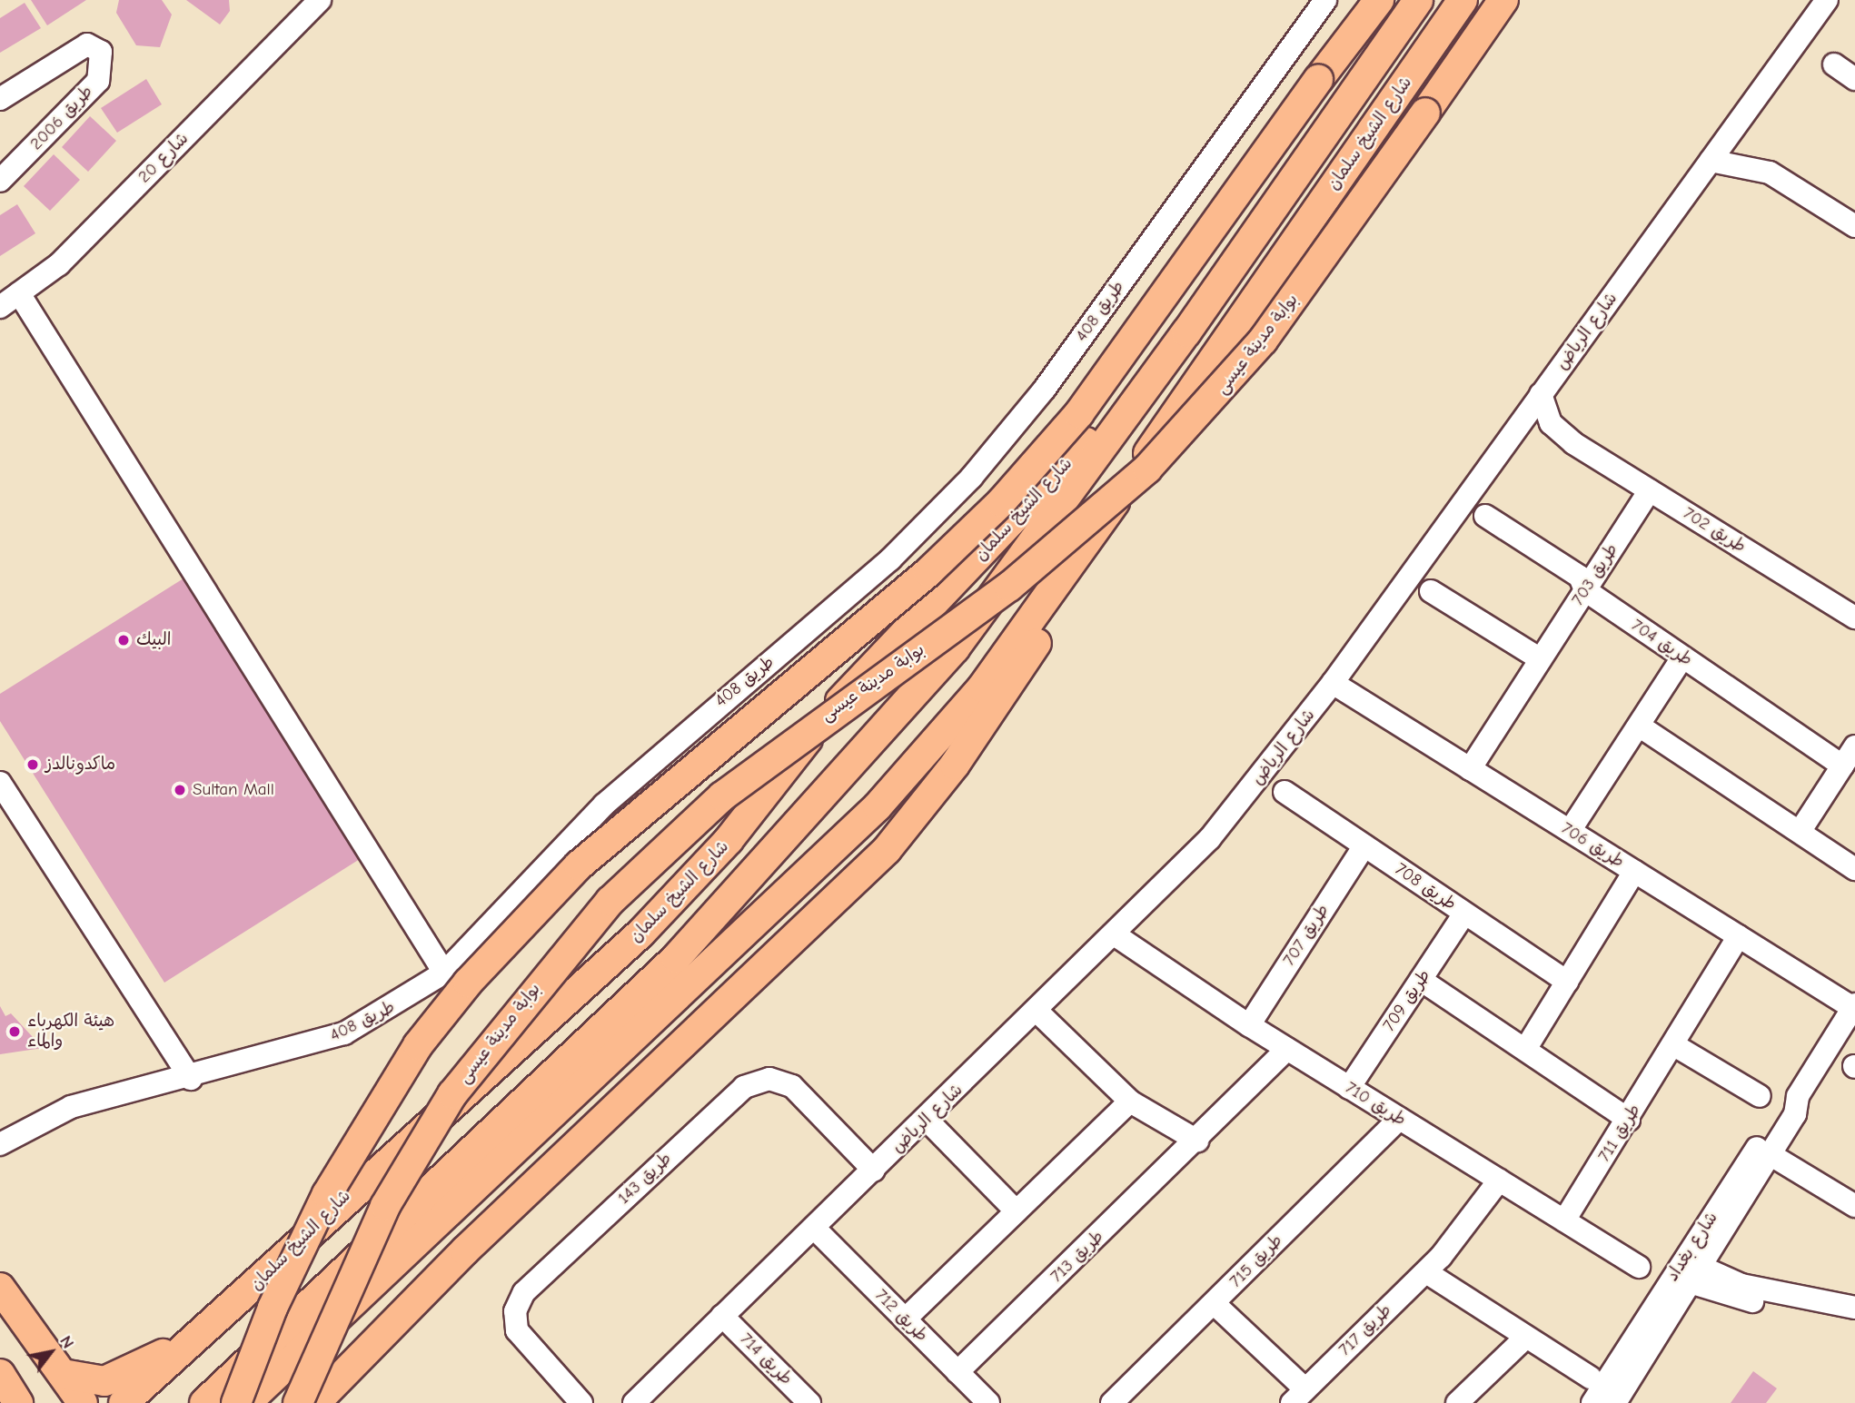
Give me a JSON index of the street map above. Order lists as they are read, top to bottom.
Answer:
{
  "streets": {
    "main road": ["شارع الشيخ سلمان", "بوابة مدينة عيسى"],
    "street": [
      "طريق 2006",
      "شارع 20",
      "طريق 408",
      "شارع الرياض",
      "طريق 702",
      "طريق 703",
      "طريق 704",
      "طريق 706",
      "طريق 708",
      "طريق 707",
      "طريق 709",
      "طريق 710",
      "طريق 711",
      "طريق 143",
      "شارع بغداد",
      "طريق 713",
      "طريق 715",
      "طريق 712",
      "طريق 717",
      "طريق 714"
    ]
  },
  "crossings": [
    ["شارع الرياض", "طريق 702"],
    ["شارع الرياض", "طريق 706"],
    ["شارع الرياض", "طريق 710"],
    ["شارع الرياض", "طريق 143"],
    ["شارع الرياض", "طريق 712"],
    ["شارع الرياض", "طريق 714"],
    ["طريق 702", "طريق 703"],
    ["طريق 703", "طريق 704"],
    ["طريق 703", "طريق 706"],
    ["طريق 706", "طريق 711"],
    ["طريق 706", "شارع بغداد"],
    ["طريق 708", "طريق 707"],
    ["طريق 708", "طريق 709"],
    ["طريق 707", "طريق 710"],
    ["طريق 709", "طريق 710"],
    ["طريق 710", "طريق 711"],
    ["طريق 710", "طريق 713"],
    ["طريق 710", "طريق 715"],
    ["طريق 710", "طريق 717"],
    ["طريق 713", "طريق 712"],
    ["طريق 715", "طريق 717"]
  ],
  "places": [
    "البيك",
    "ماكدونالدز",
    "Sultan Mall",
    "هيئة الكهرباء والماء"
  ],
  "north": "top right"
}
